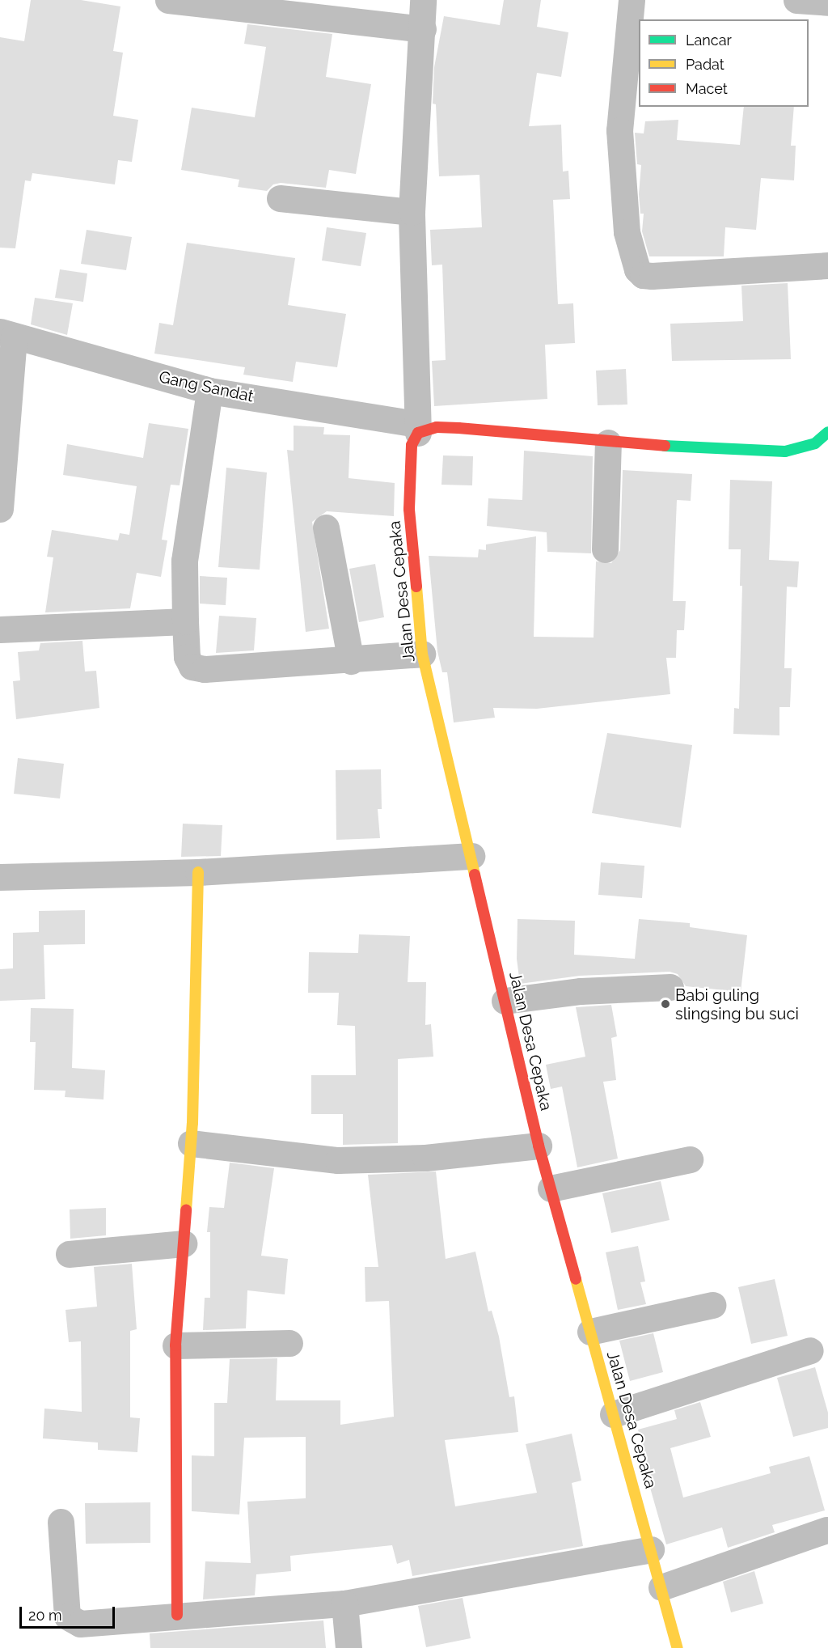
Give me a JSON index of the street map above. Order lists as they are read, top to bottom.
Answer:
{
  "streets": {
    "street": ["Gang Sandat", "Jalan Desa Cepaka"]
  },
  "crossings": [
    ["Gang Sandat", "Jalan Desa Cepaka"]
  ],
  "places": ["Babi guling slingsing bu suci"],
  "legend": ["Lancar", "Padat", "Macet"],
  "scale_bar": "20 m"
}
